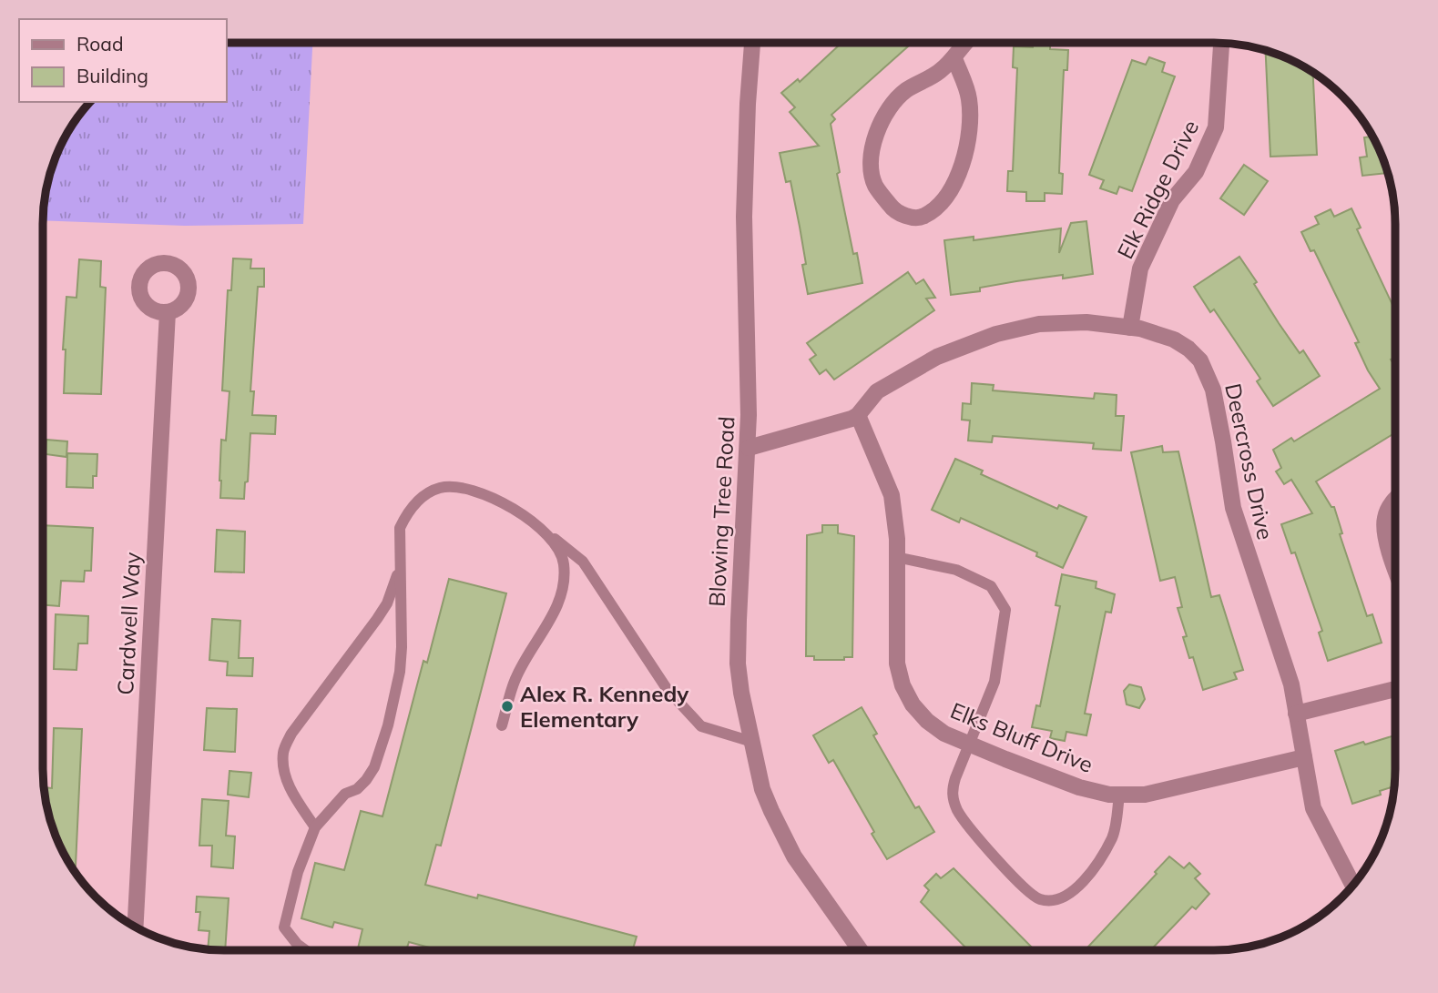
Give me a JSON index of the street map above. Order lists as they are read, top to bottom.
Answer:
{
  "streets": {
    "street": [
      "Elk Ridge Drive",
      "Deercross Drive",
      "Blowing Tree Road",
      "Cardwell Way",
      "Elks Bluff Drive"
    ]
  },
  "crossings": [
    ["Elk Ridge Drive", "Deercross Drive"],
    ["Deercross Drive", "Elks Bluff Drive"]
  ],
  "places": ["Alex R. Kennedy Elementary"],
  "legend": ["Road", "Building"]
}
